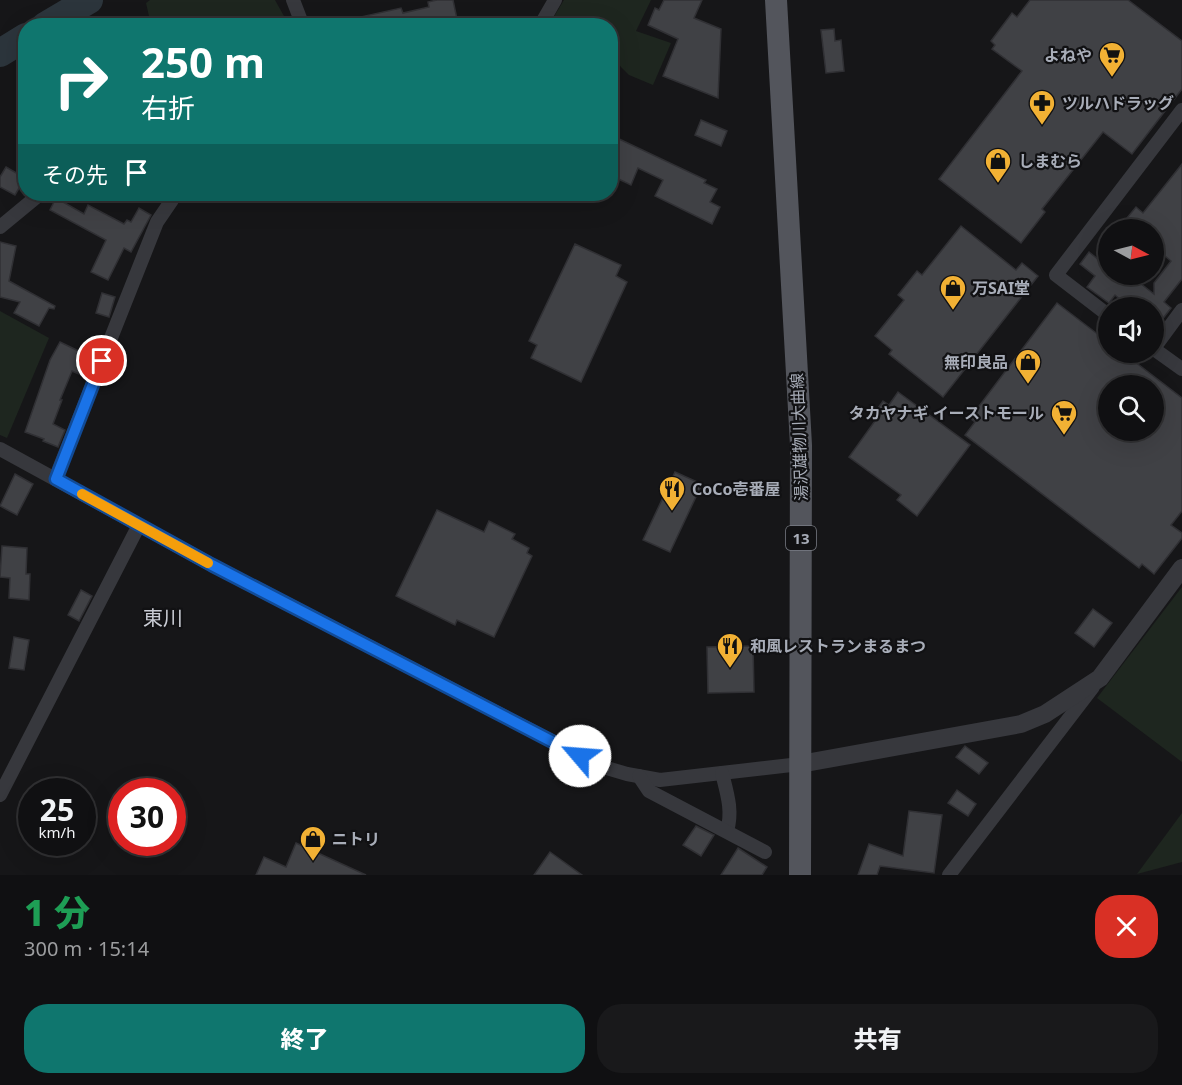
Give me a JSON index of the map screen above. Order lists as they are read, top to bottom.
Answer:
{
  "streets": {
    "main road": ["湯沢雄物川大曲線", "13"]
  },
  "districts": ["東川"],
  "places": {
    "supermarket": ["よねや", "タカヤナギ イーストモール"],
    "pharmacy": ["ツルハドラッグ"],
    "shop": [
      "しまむら",
      "万SAI堂",
      "無印良品",
      "ニトリ"
    ],
    "restaurant": ["CoCo壱番屋", "和風レストランまるまつ"]
  },
  "north": "right",
  "page": {
    "turn": ["250 m", "右折"],
    "then": "その先",
    "speed": "25 km/h",
    "limit": "30",
    "heading": ["1 分", "300 m · 15:14"],
    "buttons": ["終了", "共有"]
  }
}
